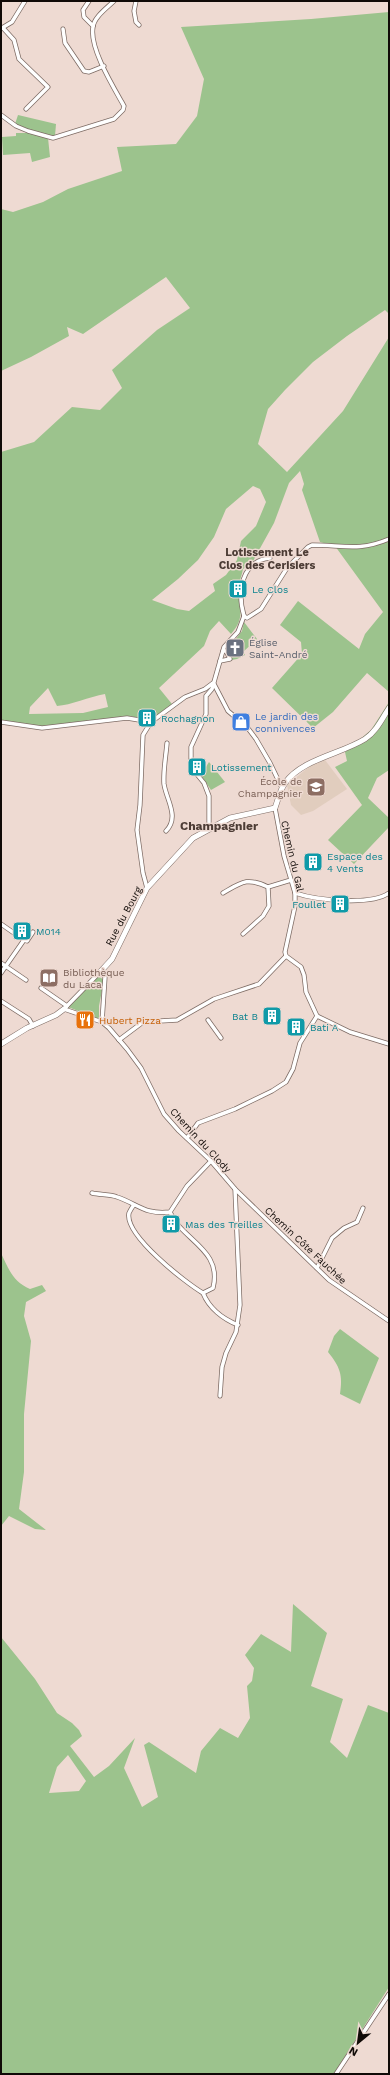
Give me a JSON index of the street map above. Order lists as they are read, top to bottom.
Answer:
{
  "streets": {
    "street": [
      "Chemin du Gal",
      "Rue du Bourg",
      "Chemin du Clody",
      "Chemin Côte Fauchée"
    ]
  },
  "crossings": [
    ["Chemin du Gal", "Rue du Bourg"],
    ["Chemin du Clody", "Chemin Côte Fauchée"]
  ],
  "districts": ["Lotissement Le Clos des Cerisiers", "Champagnier"],
  "places": {
    "building": [
      "Le Clos",
      "Rochagnon",
      "Lotissement",
      "Espace des 4 Vents",
      "Foullet",
      "M014",
      "Bat B",
      "Bati A",
      "Mas des Treilles"
    ],
    "church": ["Église Saint-André"],
    "shop": ["Le jardin des connivences"],
    "school or university": ["École de Champagnier"],
    "library": ["Bibliothèque du Laca"],
    "restaurant": ["Hubert Pizza"]
  },
  "north": "bottom left"
}
